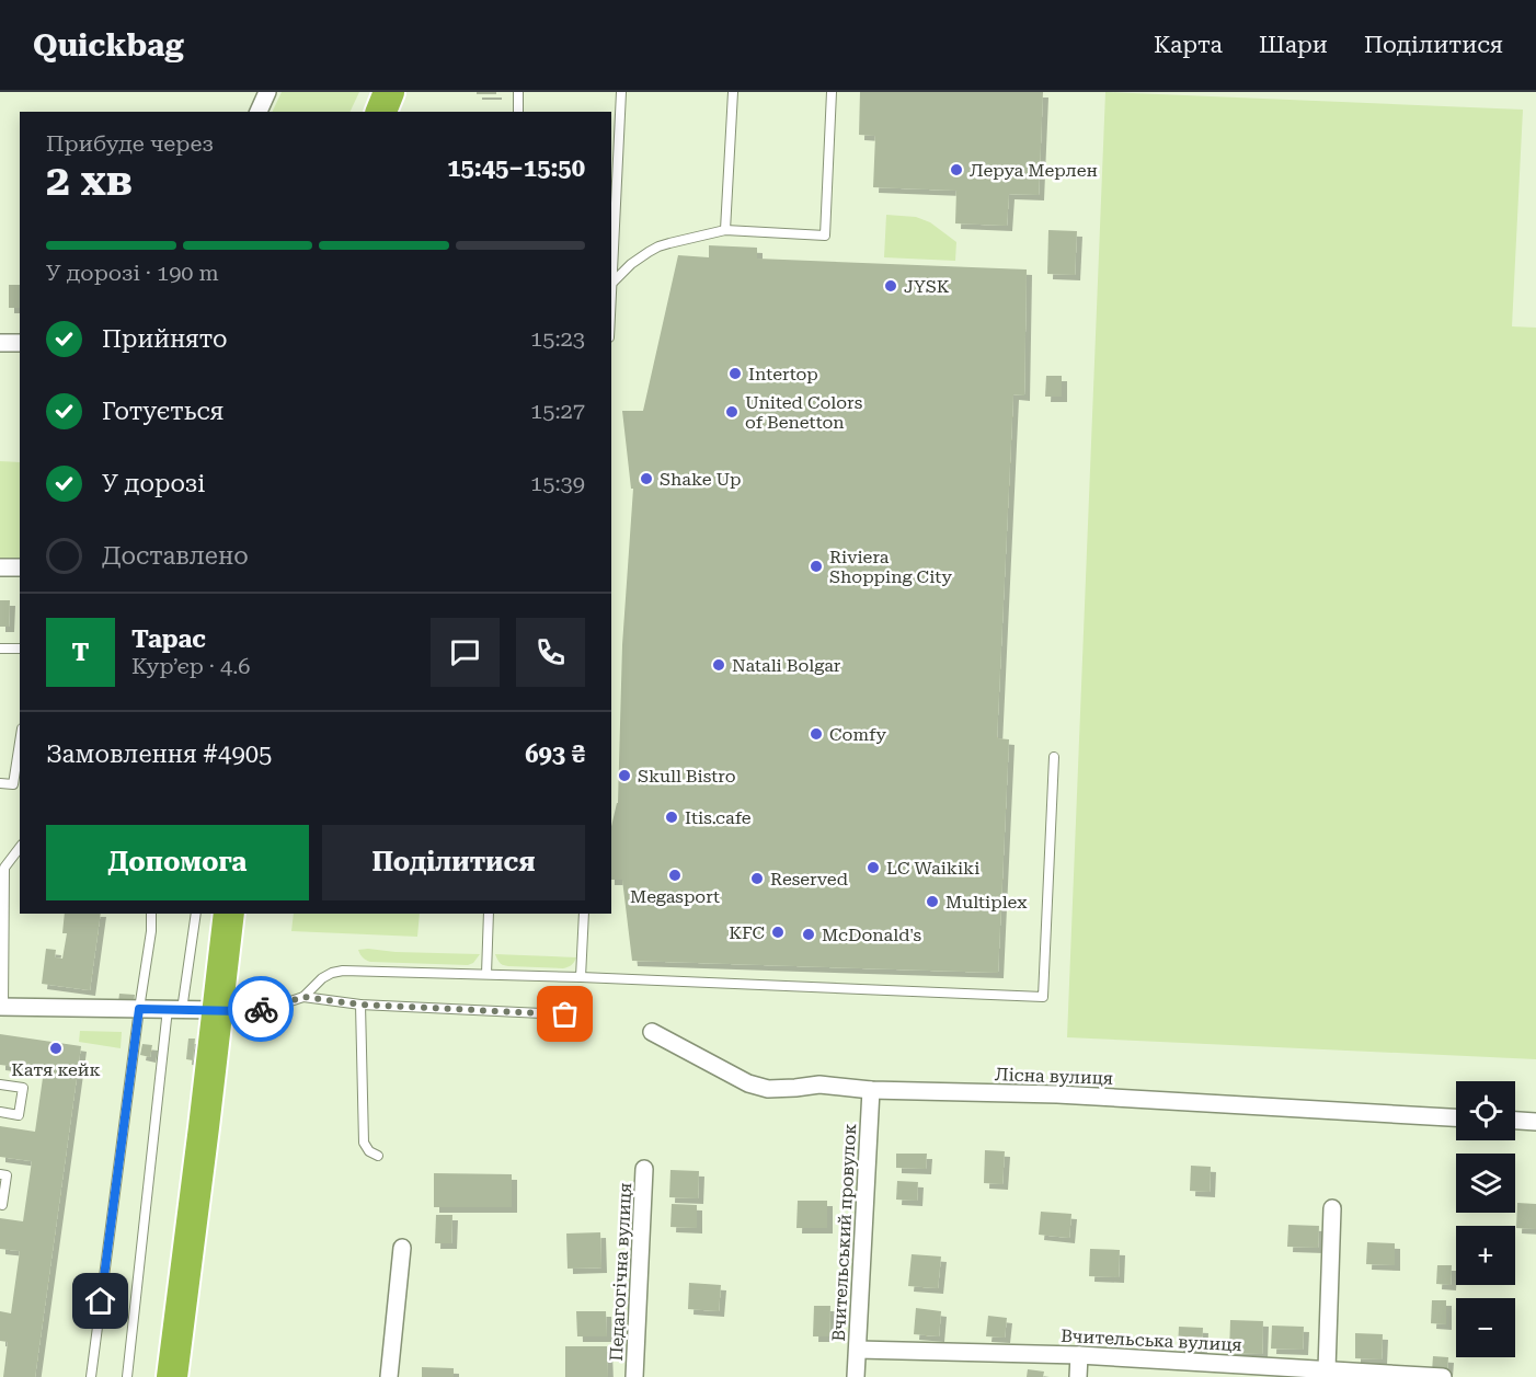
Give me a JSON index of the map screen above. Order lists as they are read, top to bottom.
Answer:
{
  "streets": {
    "street": [
      "Лісна вулиця",
      "Вчительський провулок",
      "Педагогічна вулиця",
      "Вчительська вулиця"
    ]
  },
  "crossings": [
    ["Лісна вулиця", "Вчительський провулок"],
    ["Вчительський провулок", "Вчительська вулиця"]
  ],
  "places": [
    "Леруа Мерлен",
    "JYSK",
    "Intertop",
    "United Colors of Benetton",
    "Shake Up",
    "Riviera Shopping City",
    "Natali Bolgar",
    "Comfy",
    "Skull Bistro",
    "Itis.cafe",
    "LC Waikiki",
    "Megasport",
    "Reserved",
    "Multiplex",
    "KFC",
    "McDonald's",
    "Катя кейк"
  ],
  "page": {
    "header": "Quickbag",
    "nav": ["Карта", "Шари", "Поділитися"],
    "heading": ["2 хв", "Прибуде через", "15:45–15:50"],
    "panel": [
      "Тарас",
      "Кур’єр · 4.6",
      "Замовлення #4905",
      "693 ₴"
    ],
    "bar": "У дорозі · 190 m",
    "list": [
      ["Прийнято", "15:23"],
      ["Готується", "15:27"],
      ["У дорозі", "15:39"],
      "Доставлено"
    ],
    "round": "Т",
    "buttons": ["Допомога", "Поділитися"],
    "map_buttons": ["+", "−"]
  }
}
